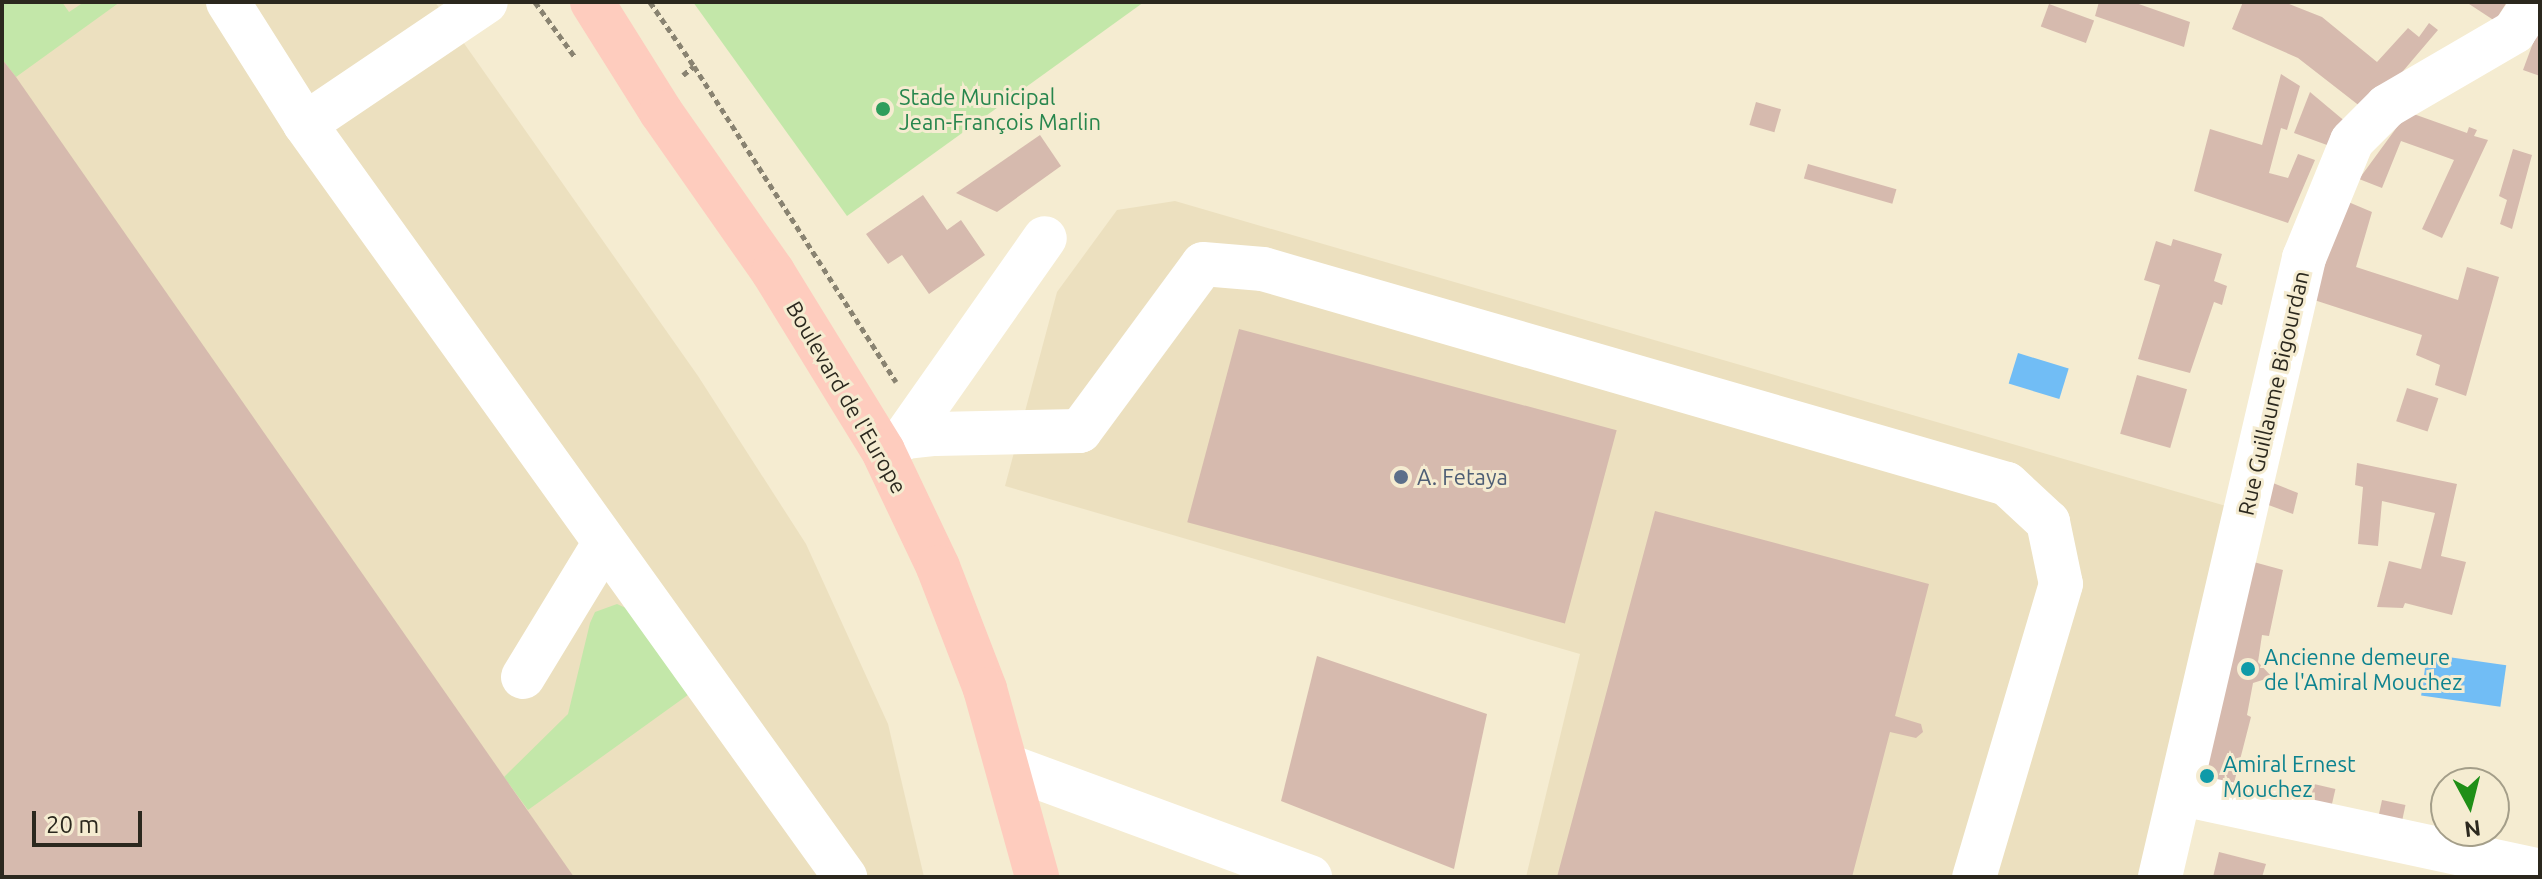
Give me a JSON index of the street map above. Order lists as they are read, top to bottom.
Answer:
{
  "streets": {
    "main road": ["Boulevard de l'Europe"],
    "street": ["Rue Guillaume Bigourdan"]
  },
  "places": [
    "Stade Municipal Jean-François Marlin",
    "A. Fetaya",
    "Ancienne demeure de l'Amiral Mouchez",
    "Amiral Ernest Mouchez"
  ],
  "scale_bar": "20 m",
  "north": "bottom"
}
